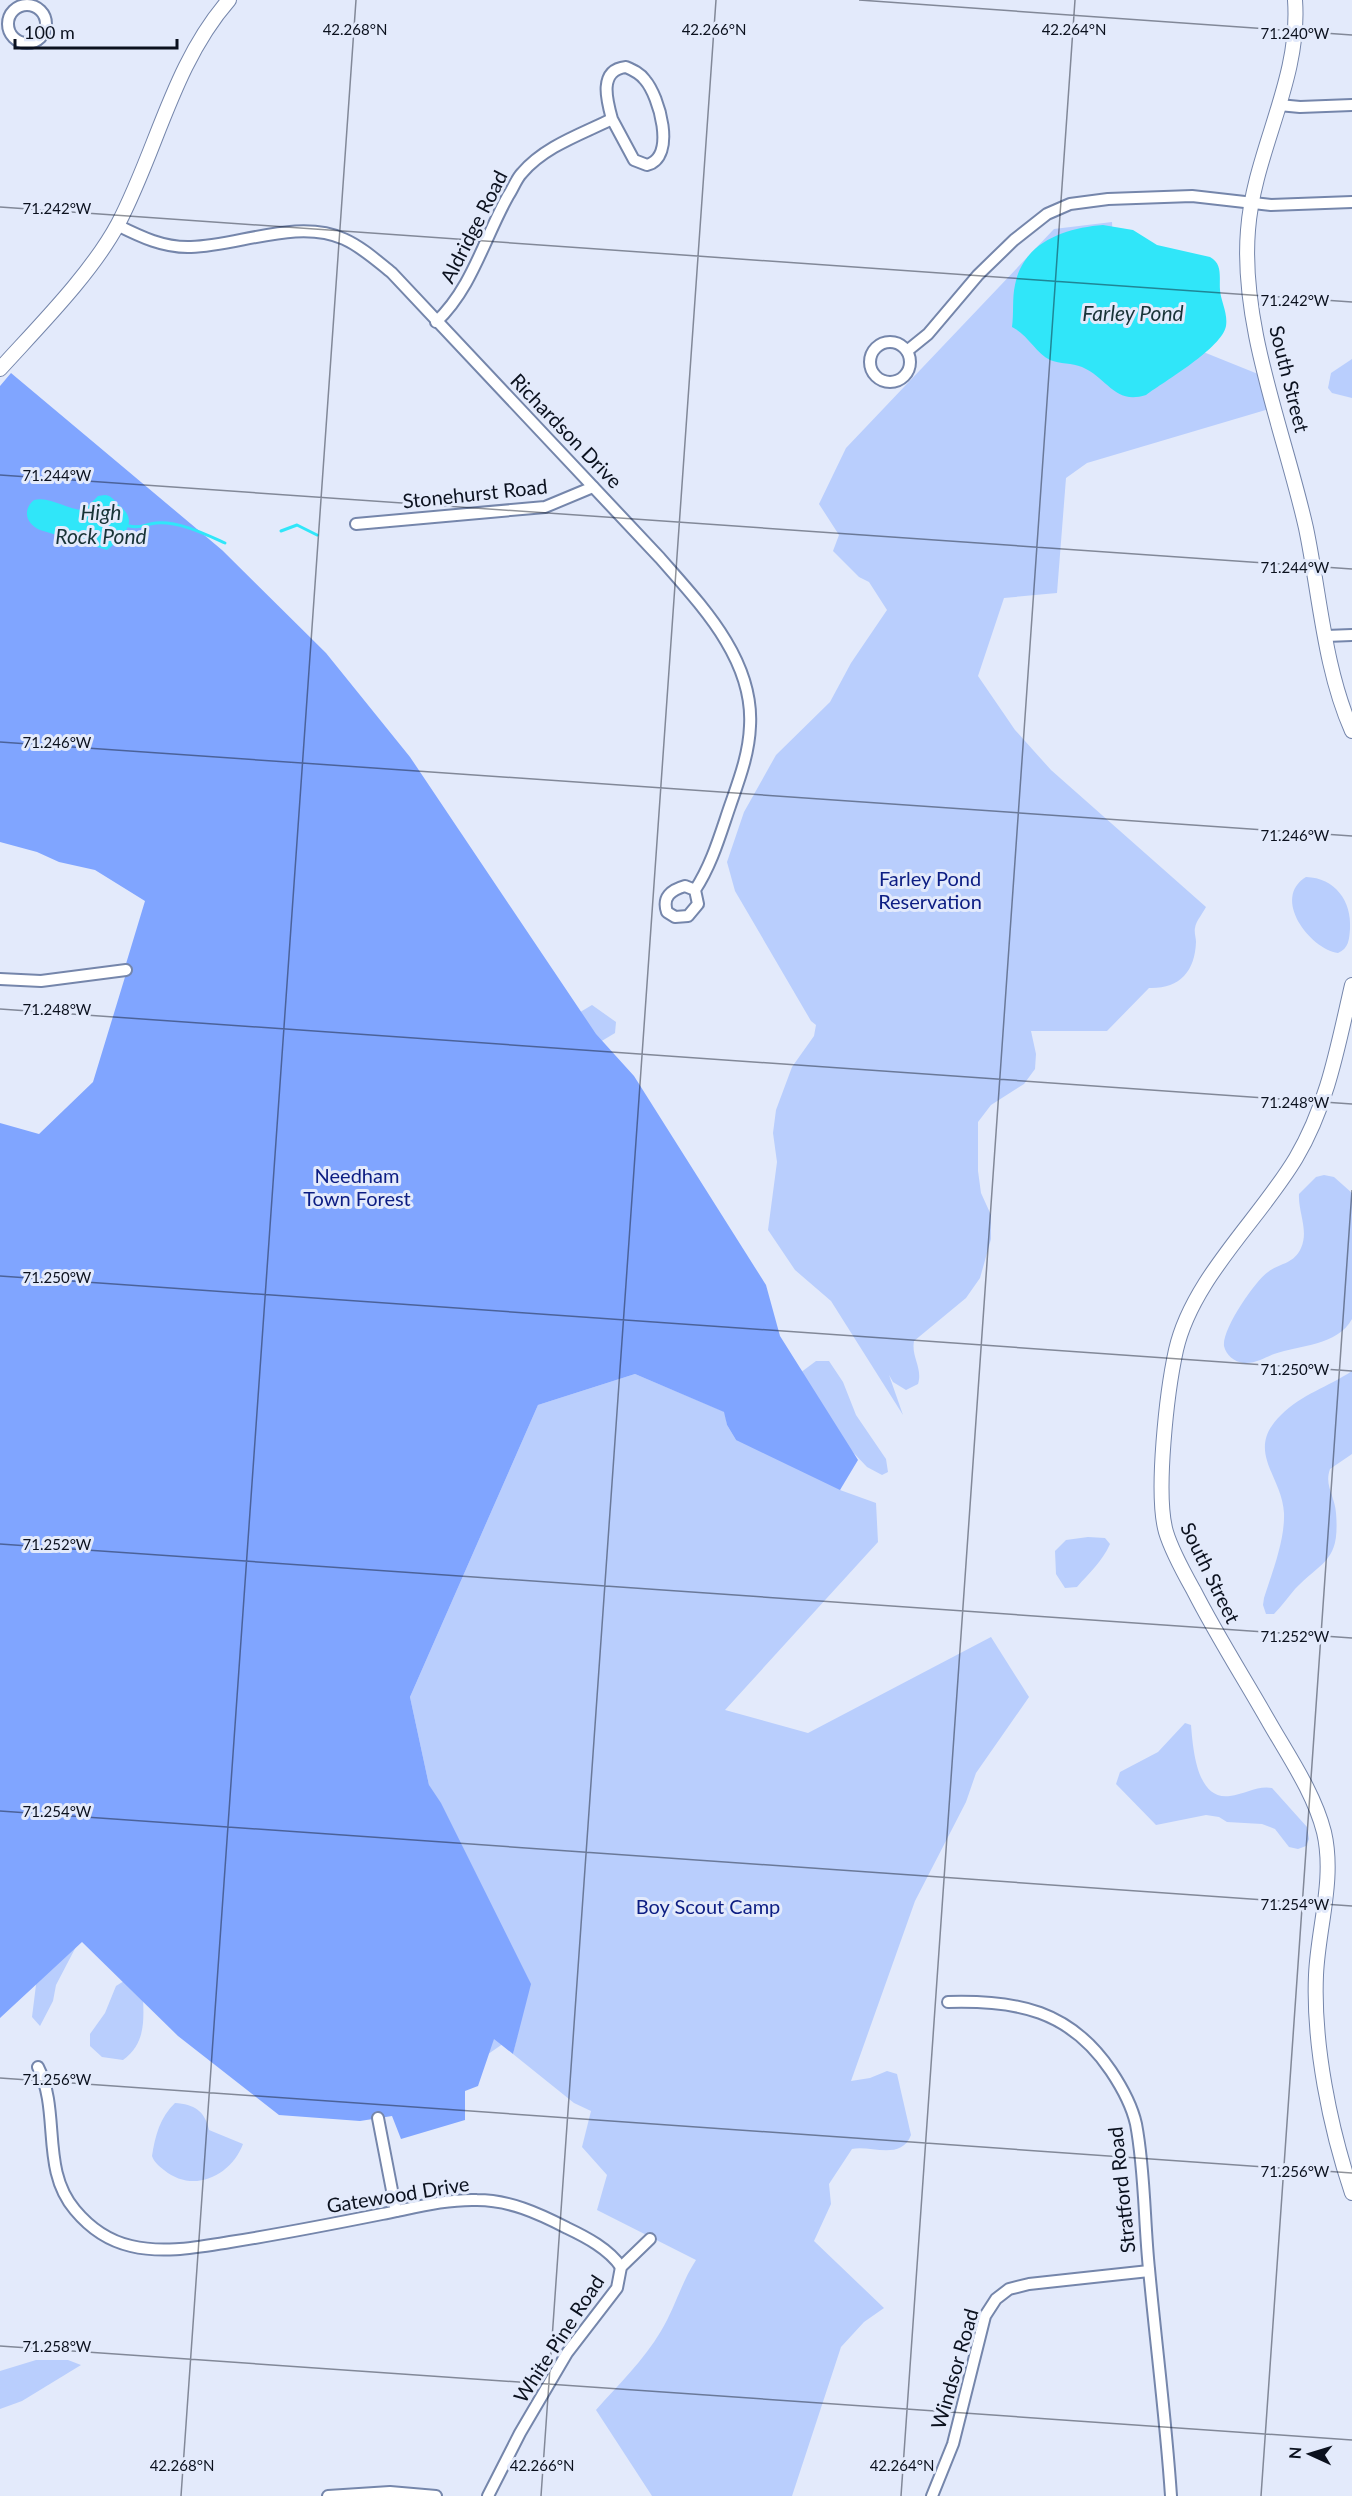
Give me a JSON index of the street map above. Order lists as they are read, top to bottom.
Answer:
{
  "streets": {
    "street": [
      "Aldridge Road",
      "South Street",
      "Richardson Drive",
      "Stonehurst Road",
      "Stratford Road",
      "Gatewood Drive",
      "White Pine Road",
      "Windsor Road"
    ]
  },
  "crossings": [
    ["Aldridge Road", "Richardson Drive"],
    ["Richardson Drive", "Stonehurst Road"],
    ["Stratford Road", "Windsor Road"],
    ["Gatewood Drive", "White Pine Road"]
  ],
  "water": ["Farley Pond", "High Rock Pond"],
  "parks": ["Farley Pond Reservation", "Needham Town Forest", "Boy Scout Camp"],
  "scale_bar": "100 m",
  "north": "left",
  "coordinates": [
    "42.268°N",
    "42.266°N",
    "42.264°N",
    "71.240°W",
    "71.242°W",
    "71.244°W",
    "71.246°W",
    "71.248°W",
    "71.250°W",
    "71.252°W",
    "71.254°W",
    "71.256°W",
    "71.258°W"
  ]
}
